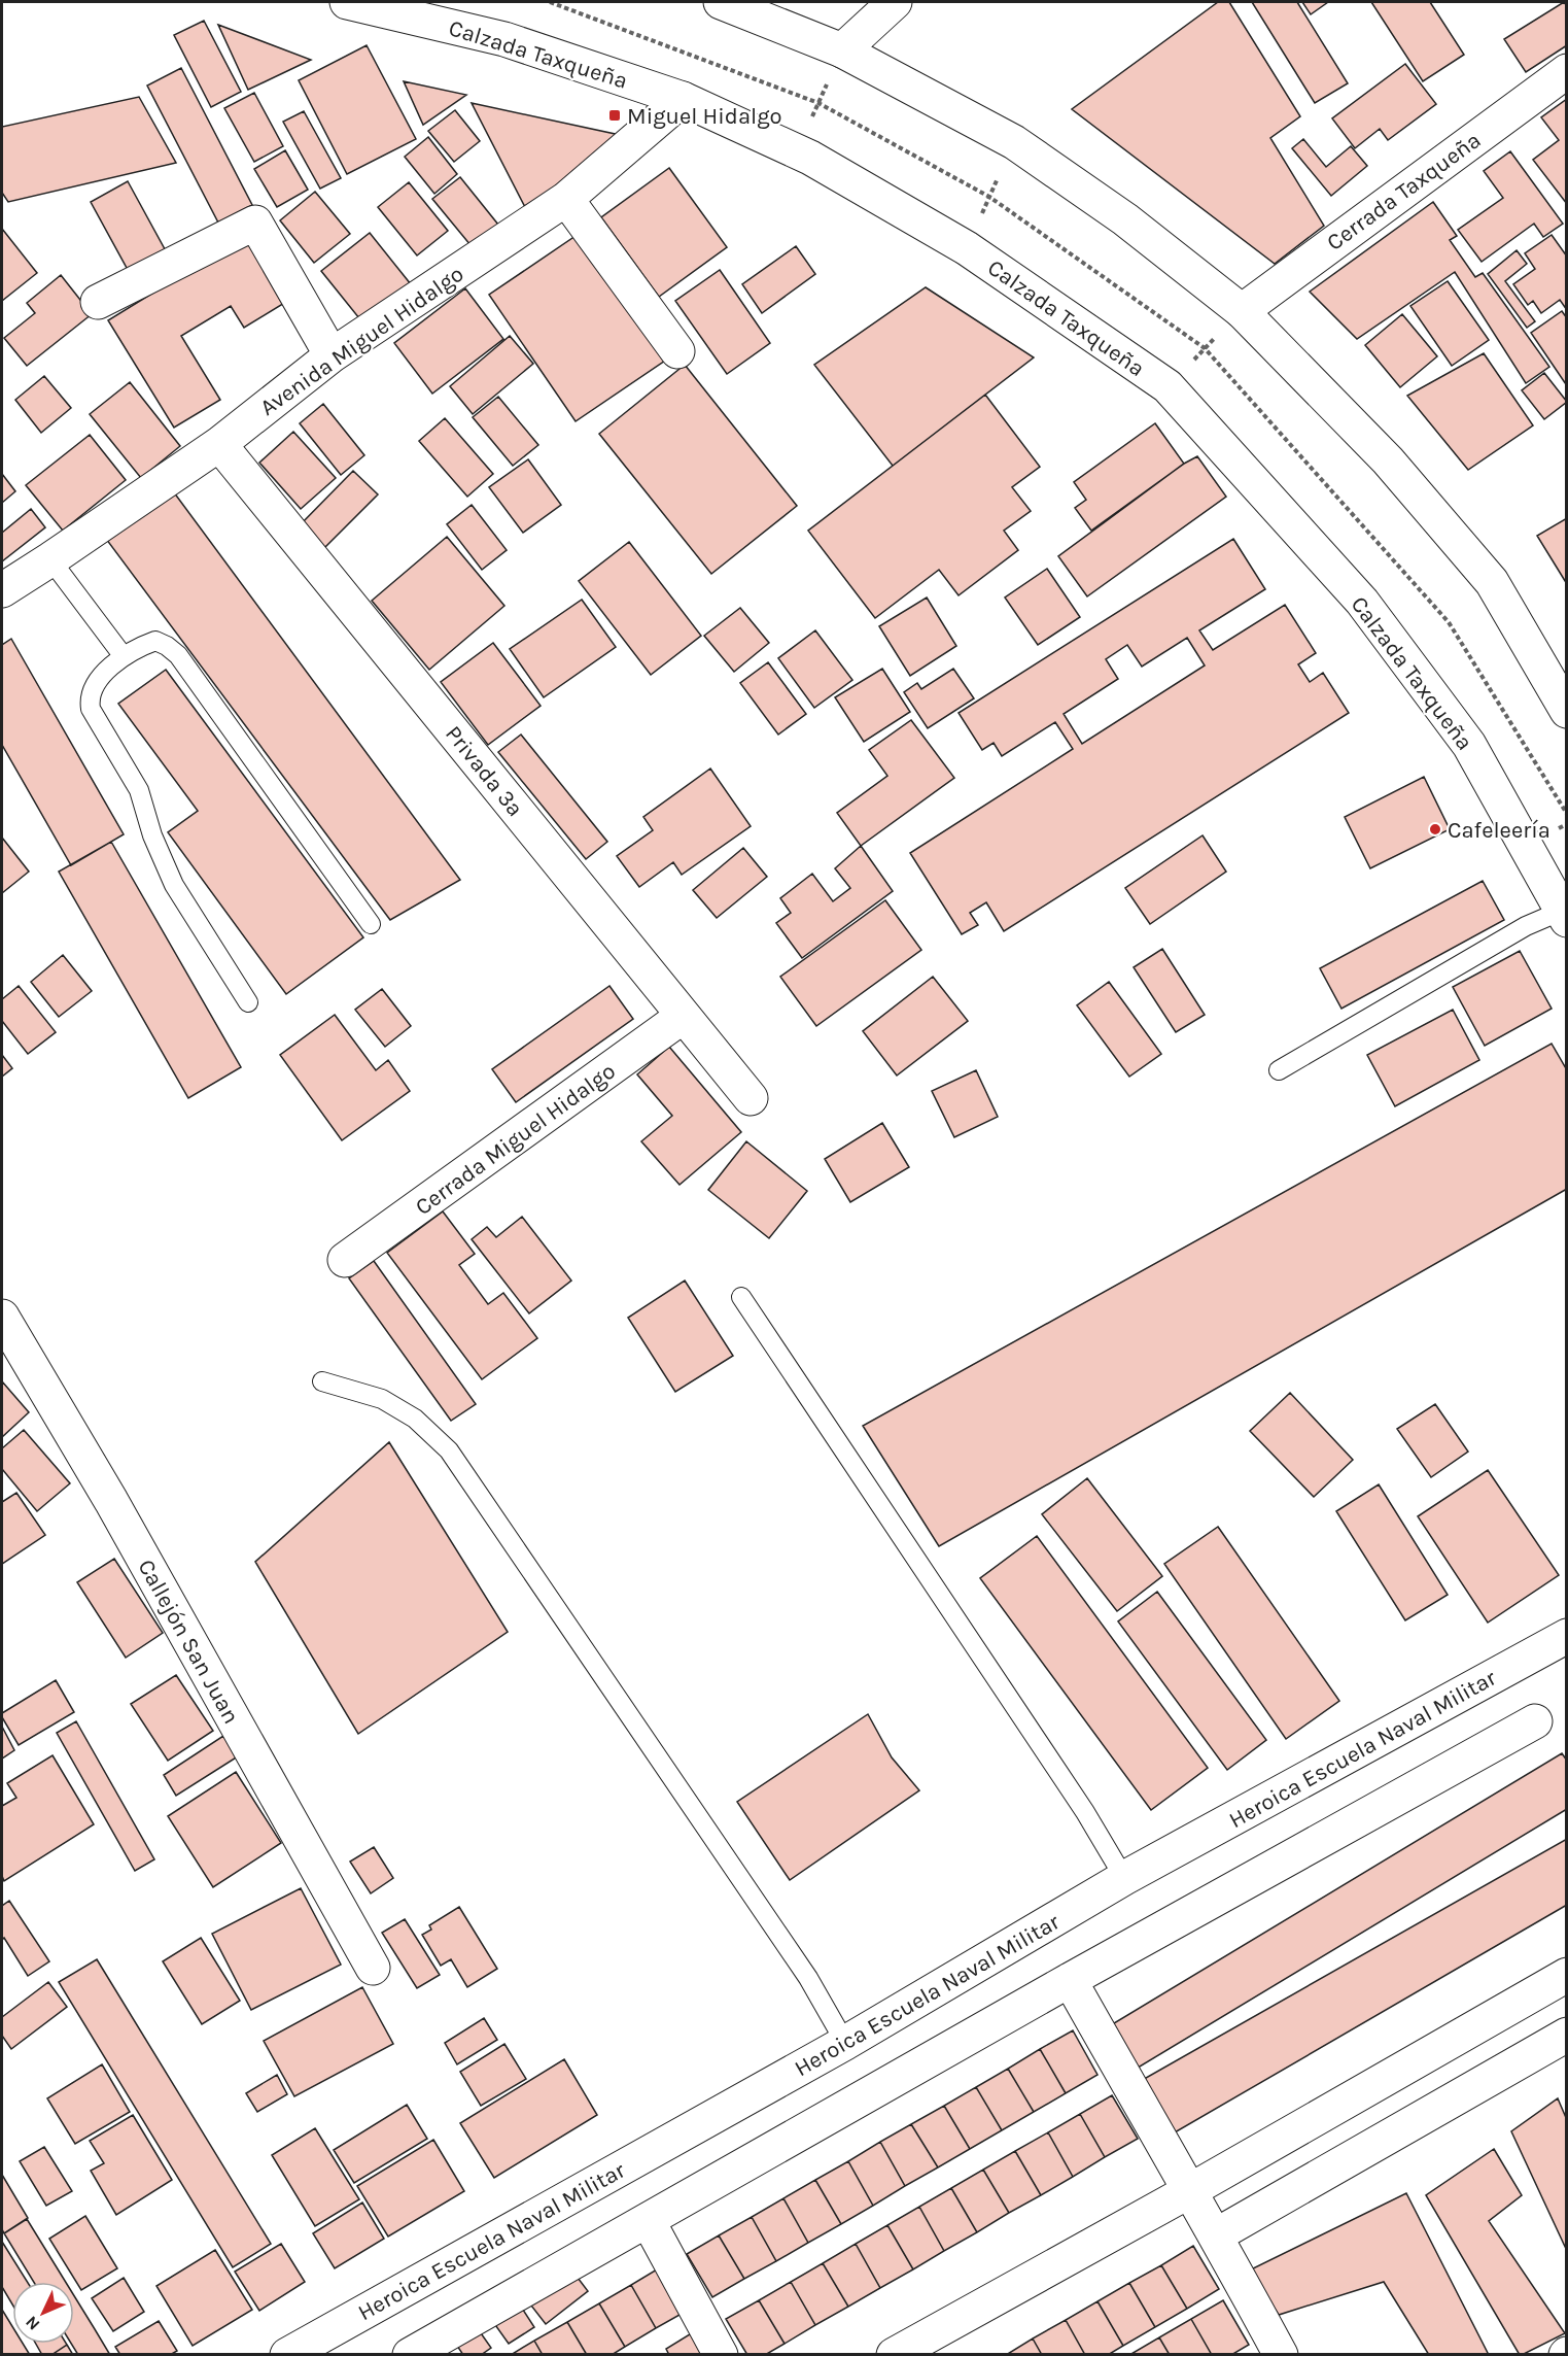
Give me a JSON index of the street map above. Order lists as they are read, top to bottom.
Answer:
{
  "streets": {
    "street": [
      "Calzada Taxqueña",
      "Cerrada Taxqueña",
      "Avenida Miguel Hidalgo",
      "Privada 3ª",
      "Cerrada Miguel Hidalgo",
      "Callejón San Juan",
      "Heroica Escuela Naval Militar"
    ]
  },
  "crossings": [
    ["Calzada Taxqueña", "Avenida Miguel Hidalgo"],
    ["Avenida Miguel Hidalgo", "Privada 3ª"],
    ["Privada 3ª", "Cerrada Miguel Hidalgo"]
  ],
  "places": {
    "transit": ["Miguel Hidalgo"],
    "other": ["Cafeleería"]
  },
  "north": "bottom left"
}
